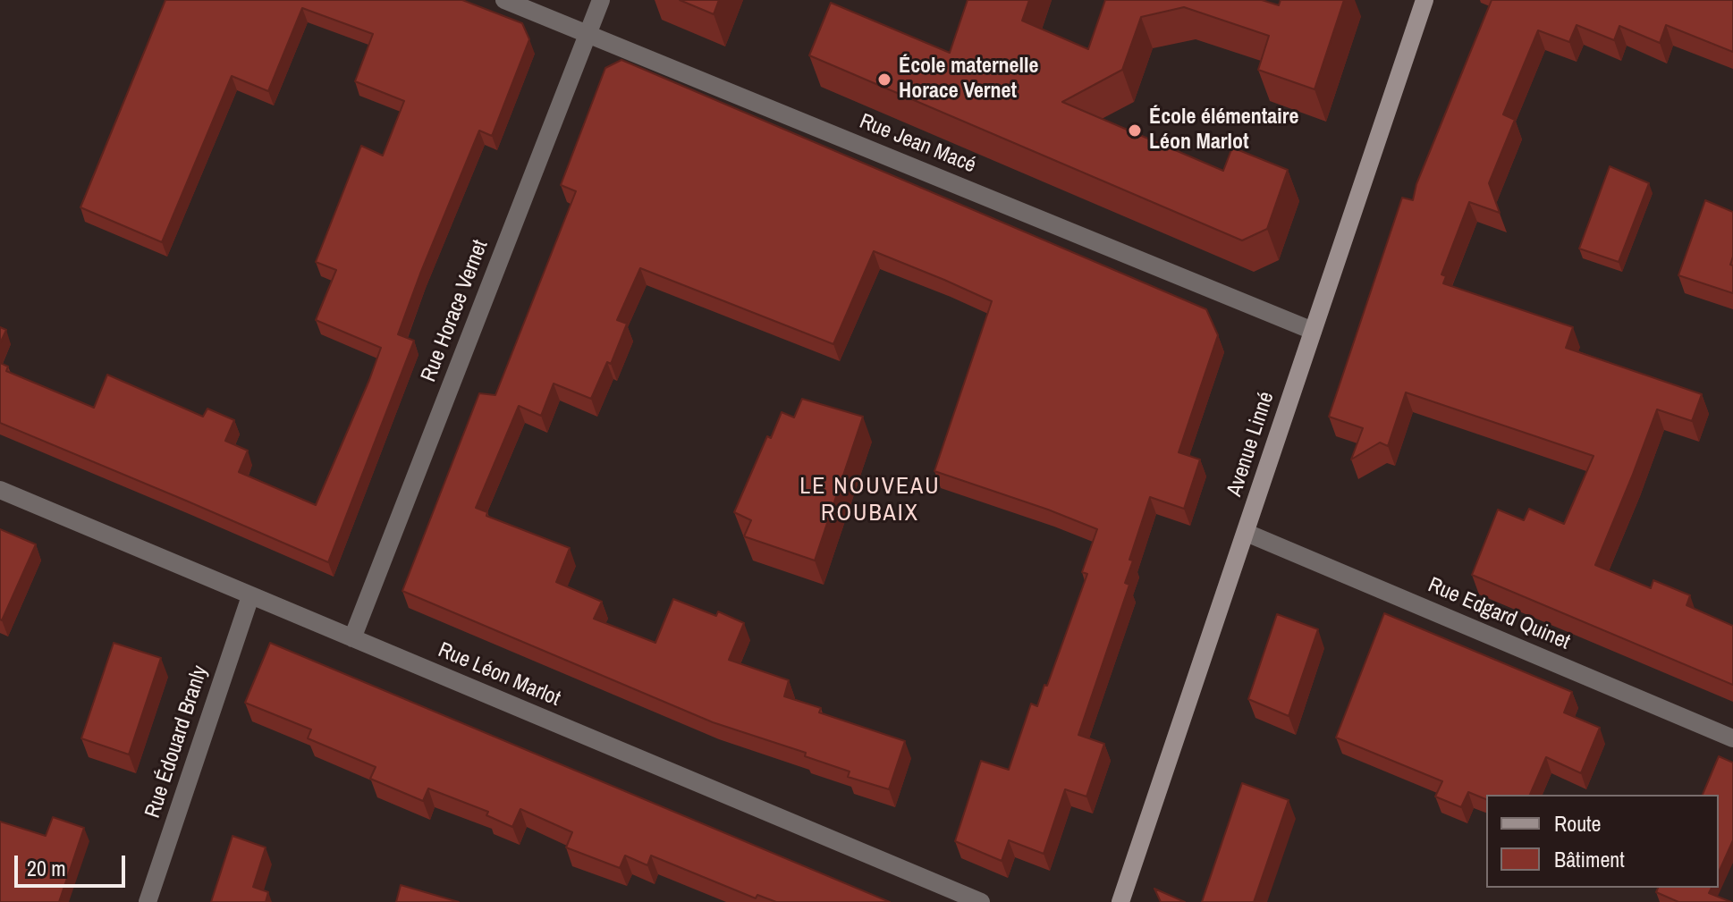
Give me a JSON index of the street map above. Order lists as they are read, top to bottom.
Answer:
{
  "streets": {
    "street": [
      "Rue Jean Macé",
      "Rue Horace Vernet",
      "Avenue Linné",
      "Rue Edgard Quinet",
      "Rue Léon Marlot",
      "Rue Édouard Branly"
    ]
  },
  "crossings": [
    ["Rue Jean Macé", "Rue Horace Vernet"],
    ["Rue Jean Macé", "Avenue Linné"],
    ["Rue Horace Vernet", "Rue Léon Marlot"],
    ["Avenue Linné", "Rue Edgard Quinet"],
    ["Rue Léon Marlot", "Rue Édouard Branly"]
  ],
  "districts": ["LE NOUVEAU ROUBAIX"],
  "places": ["École maternelle Horace Vernet", "École élémentaire Léon Marlot"],
  "legend": ["Route", "Bâtiment"],
  "scale_bar": "20 m"
}
